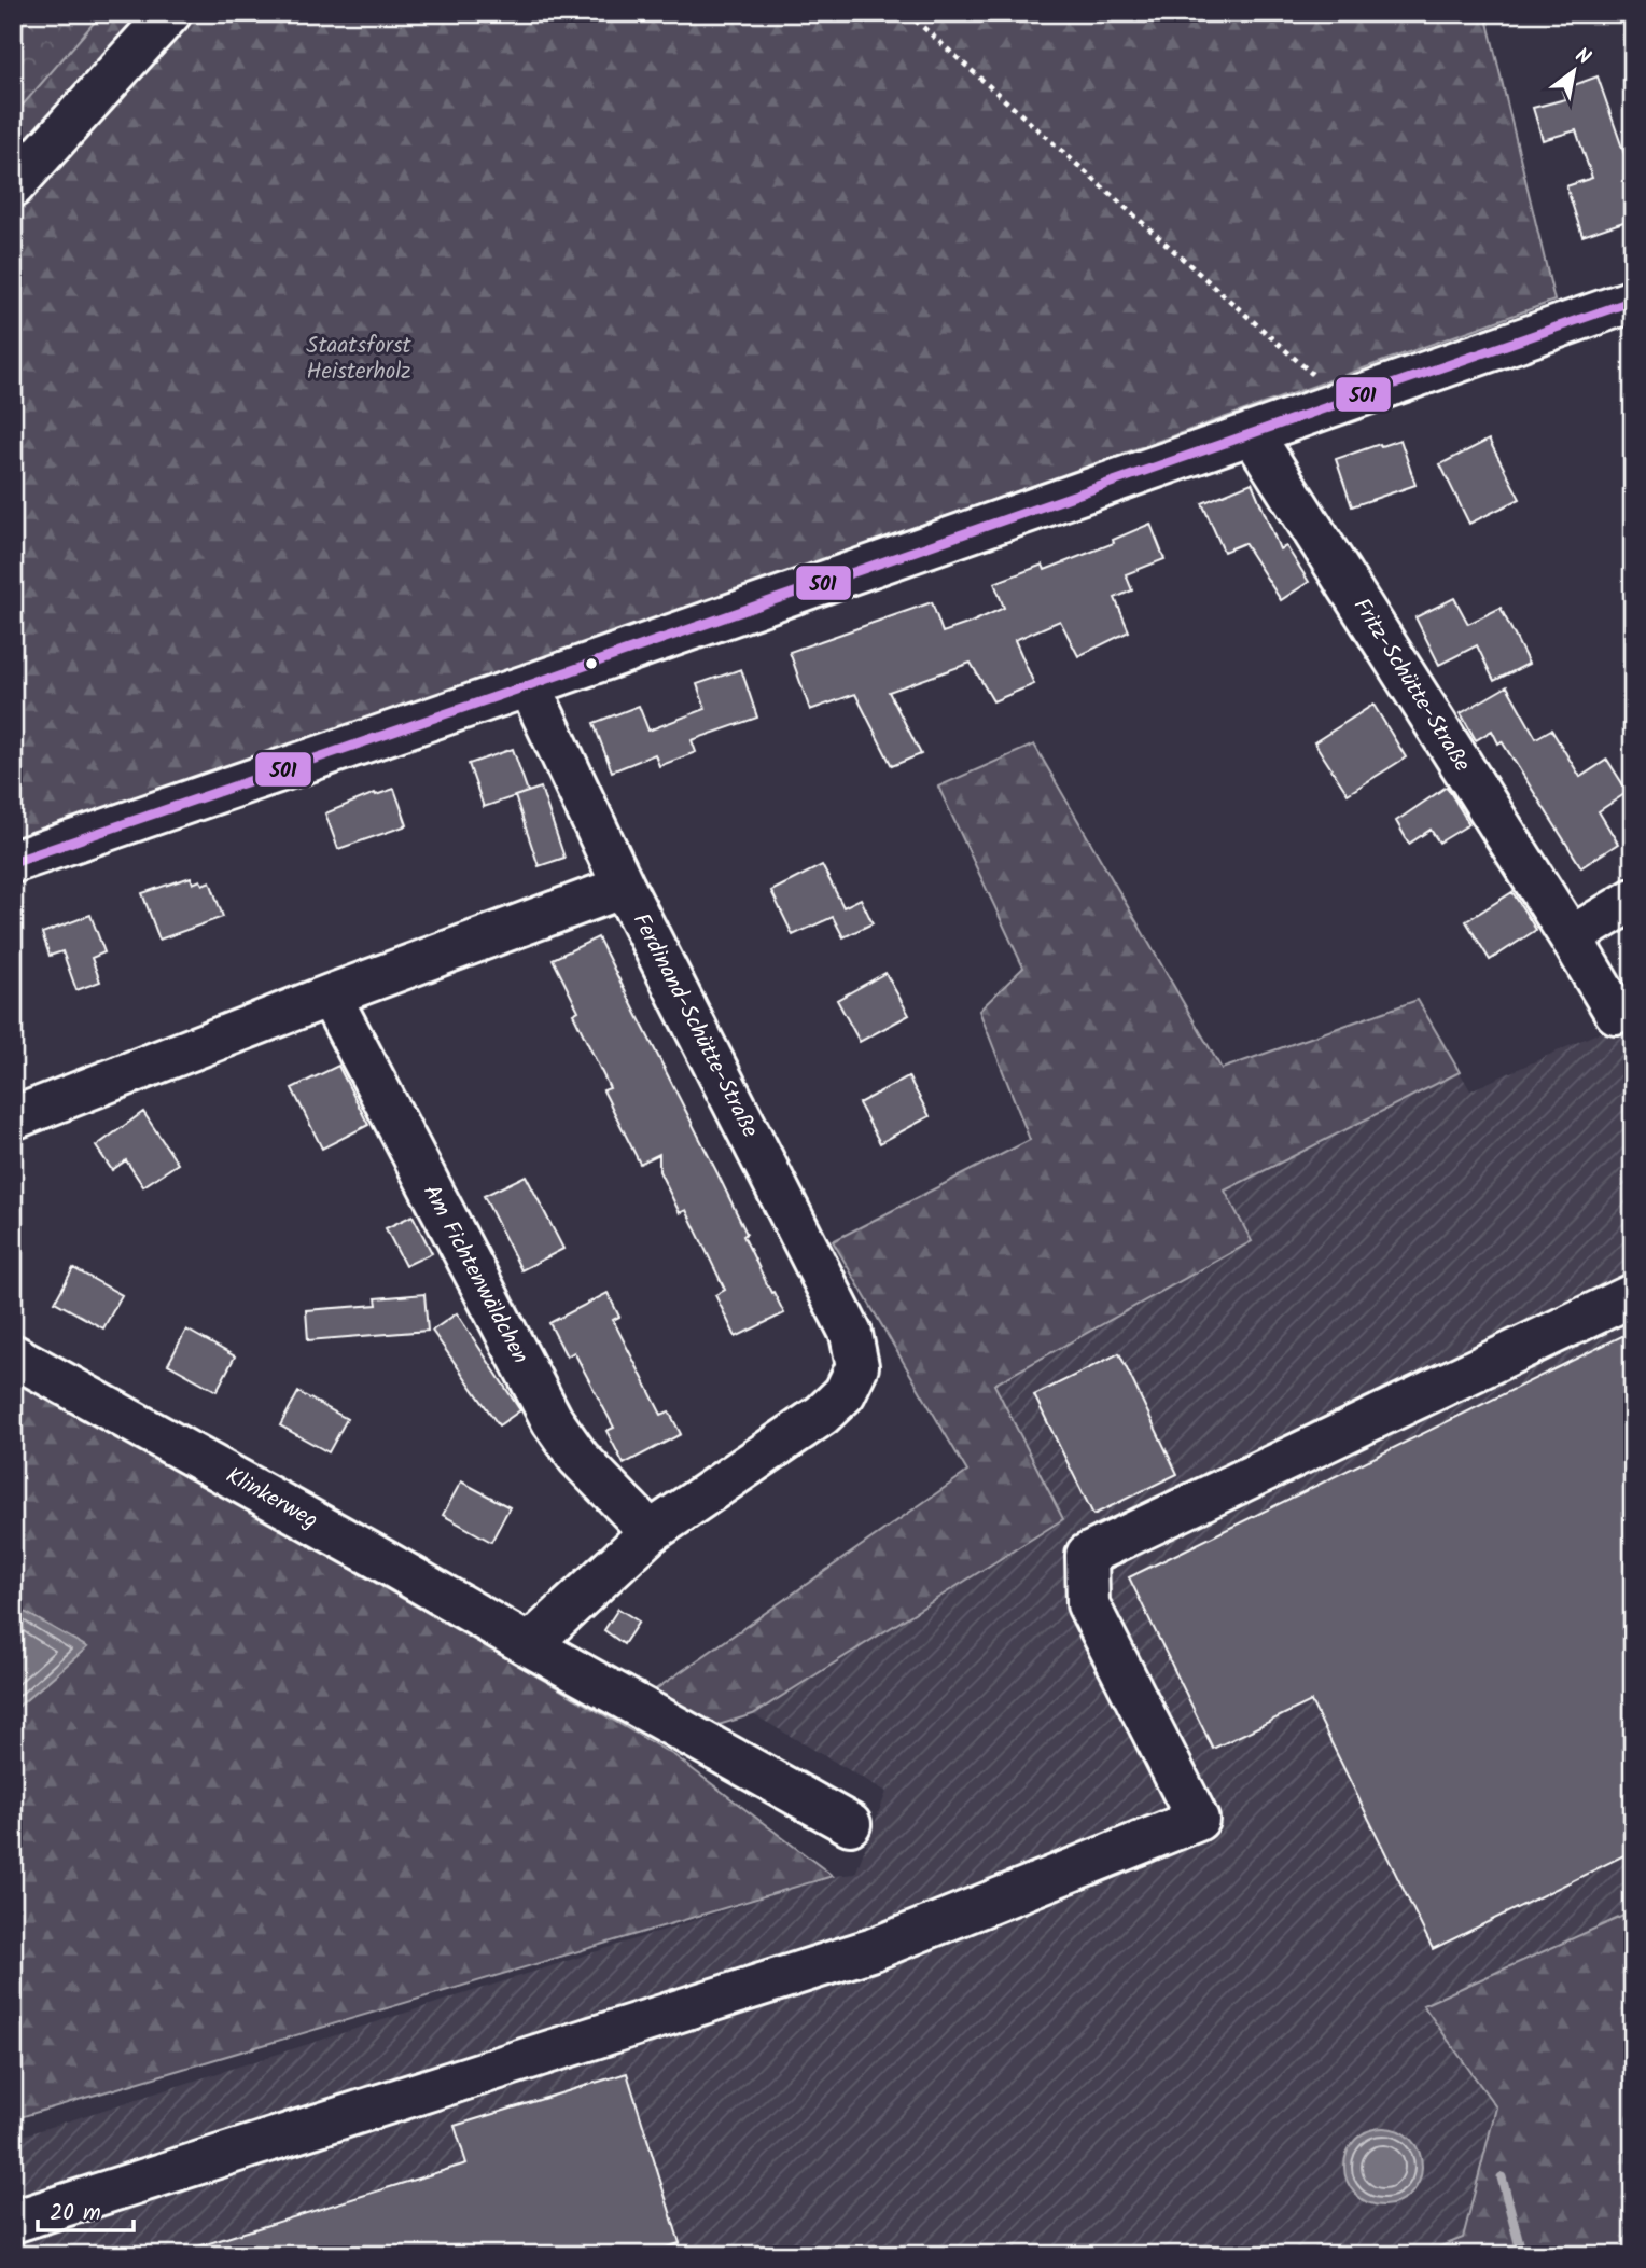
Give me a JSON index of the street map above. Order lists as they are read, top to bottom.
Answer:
{
  "streets": {
    "street": [
      "Fritz-Schütte-Straße",
      "Ferdinand-Schütte-Straße",
      "Am Fichtenwäldchen",
      "Klinkerweg"
    ]
  },
  "crossings": [
    ["Ferdinand-Schütte-Straße", "Am Fichtenwäldchen"]
  ],
  "parks": ["Staatsforst Heisterholz"],
  "lines": ["transit line 501"],
  "scale_bar": "20 m",
  "north": "top right"
}
